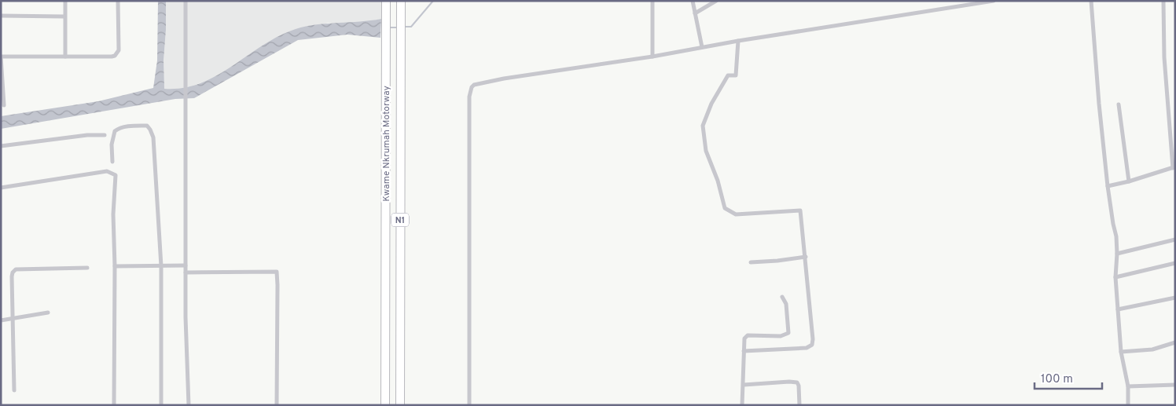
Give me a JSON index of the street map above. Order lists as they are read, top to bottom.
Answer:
{
  "streets": {
    "highway": ["Kwame Nkrumah Motorway", "N1"]
  },
  "scale_bar": "100 m"
}
